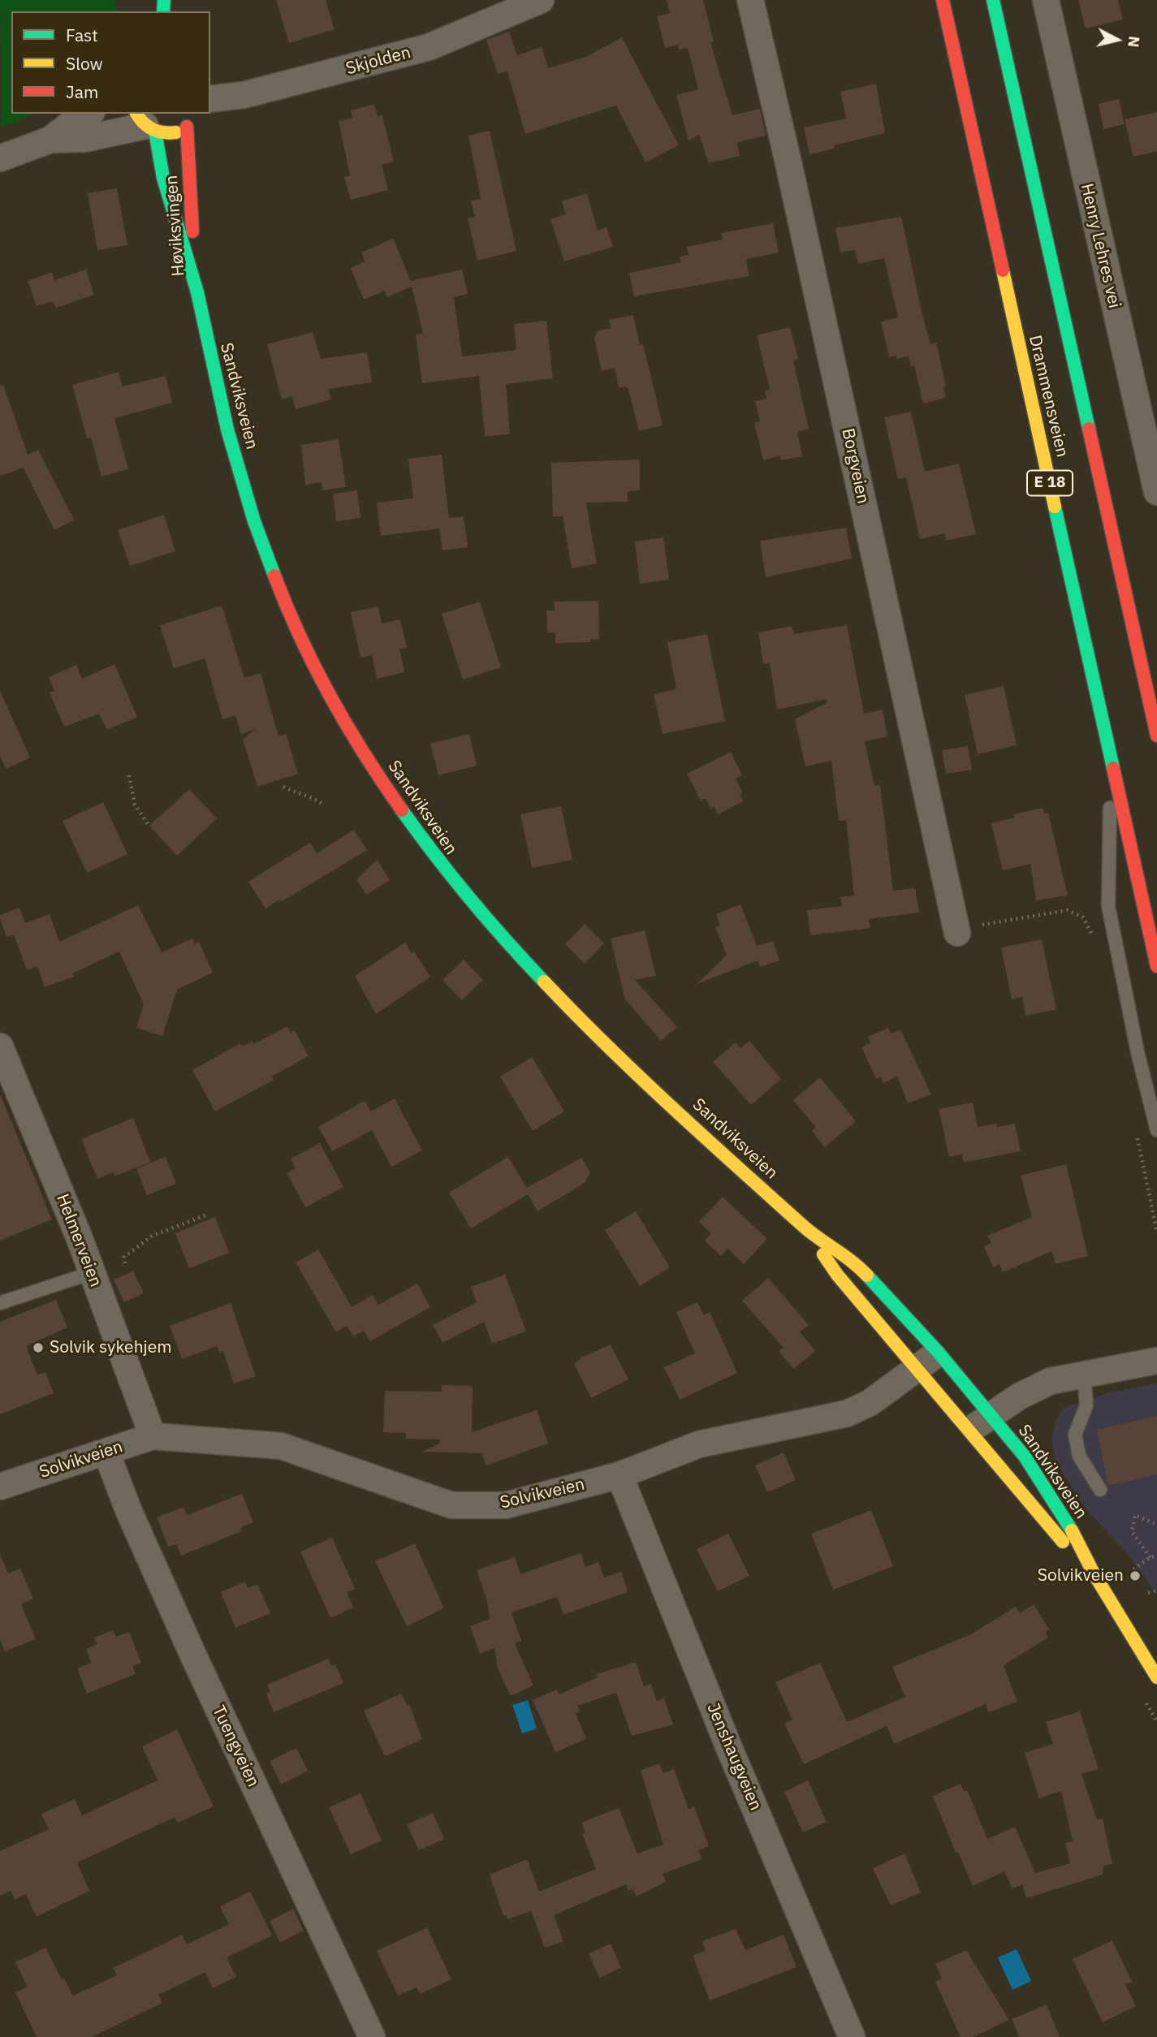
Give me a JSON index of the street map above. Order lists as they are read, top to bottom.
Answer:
{
  "streets": {
    "main road": [
      "Høviksvingen",
      "Sandviksveien",
      "Drammensveien",
      "E 18"
    ],
    "street": [
      "Skjolden",
      "Henry Lehres vei",
      "Borgveien",
      "Helmerveien",
      "Solvikveien",
      "Tuengveien",
      "Jenshaugveien"
    ]
  },
  "crossings": [
    ["Høviksvingen", "Sandviksveien"],
    ["Sandviksveien", "Solvikveien"],
    ["Helmerveien", "Solvikveien"],
    ["Solvikveien", "Tuengveien"],
    ["Solvikveien", "Jenshaugveien"]
  ],
  "places": ["Solvik sykehjem", "Solvikveien"],
  "legend": ["Fast", "Slow", "Jam"],
  "north": "right"
}
